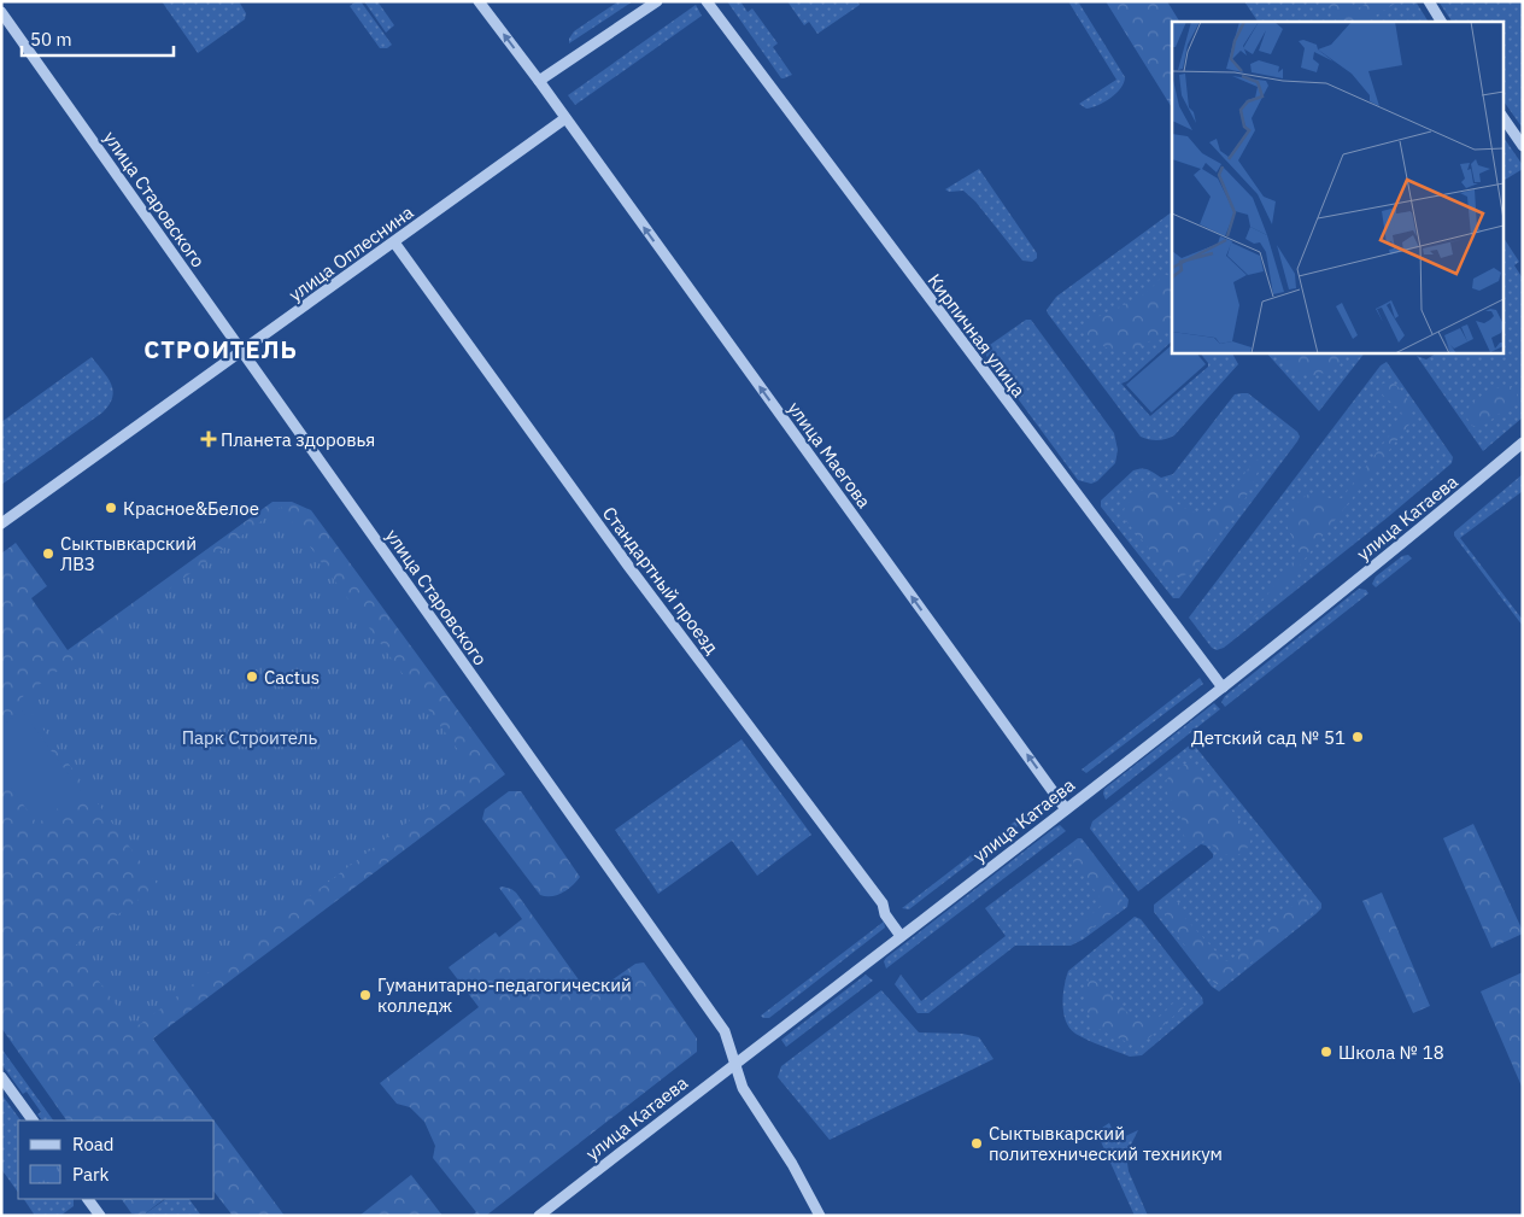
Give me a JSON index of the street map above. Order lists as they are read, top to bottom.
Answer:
{
  "streets": {
    "street": [
      "улица Старовского",
      "улица Оплеснина",
      "Кирпичная улица",
      "улица Маегова",
      "улица Катаева",
      "Стандартный проезд"
    ]
  },
  "crossings": [
    ["улица Старовского", "улица Оплеснина"],
    ["улица Старовского", "улица Катаева"],
    ["улица Оплеснина", "улица Маегова"],
    ["улица Оплеснина", "Стандартный проезд"],
    ["Кирпичная улица", "улица Катаева"],
    ["улица Маегова", "улица Катаева"],
    ["улица Катаева", "Стандартный проезд"]
  ],
  "one_way": ["улица Маегова"],
  "districts": ["СТРОИТЕЛЬ"],
  "parks": ["Парк Строитель"],
  "places": {
    "health": ["Планета здоровья"],
    "other": [
      "Красное&Белое",
      "Сыктывкарский ЛВЗ",
      "Cactus",
      "Детский сад № 51",
      "Гуманитарно-педагогический колледж",
      "Школа № 18",
      "Сыктывкарский политехнический техникум"
    ]
  },
  "legend": ["Road", "Park"],
  "scale_bar": "50 m"
}
